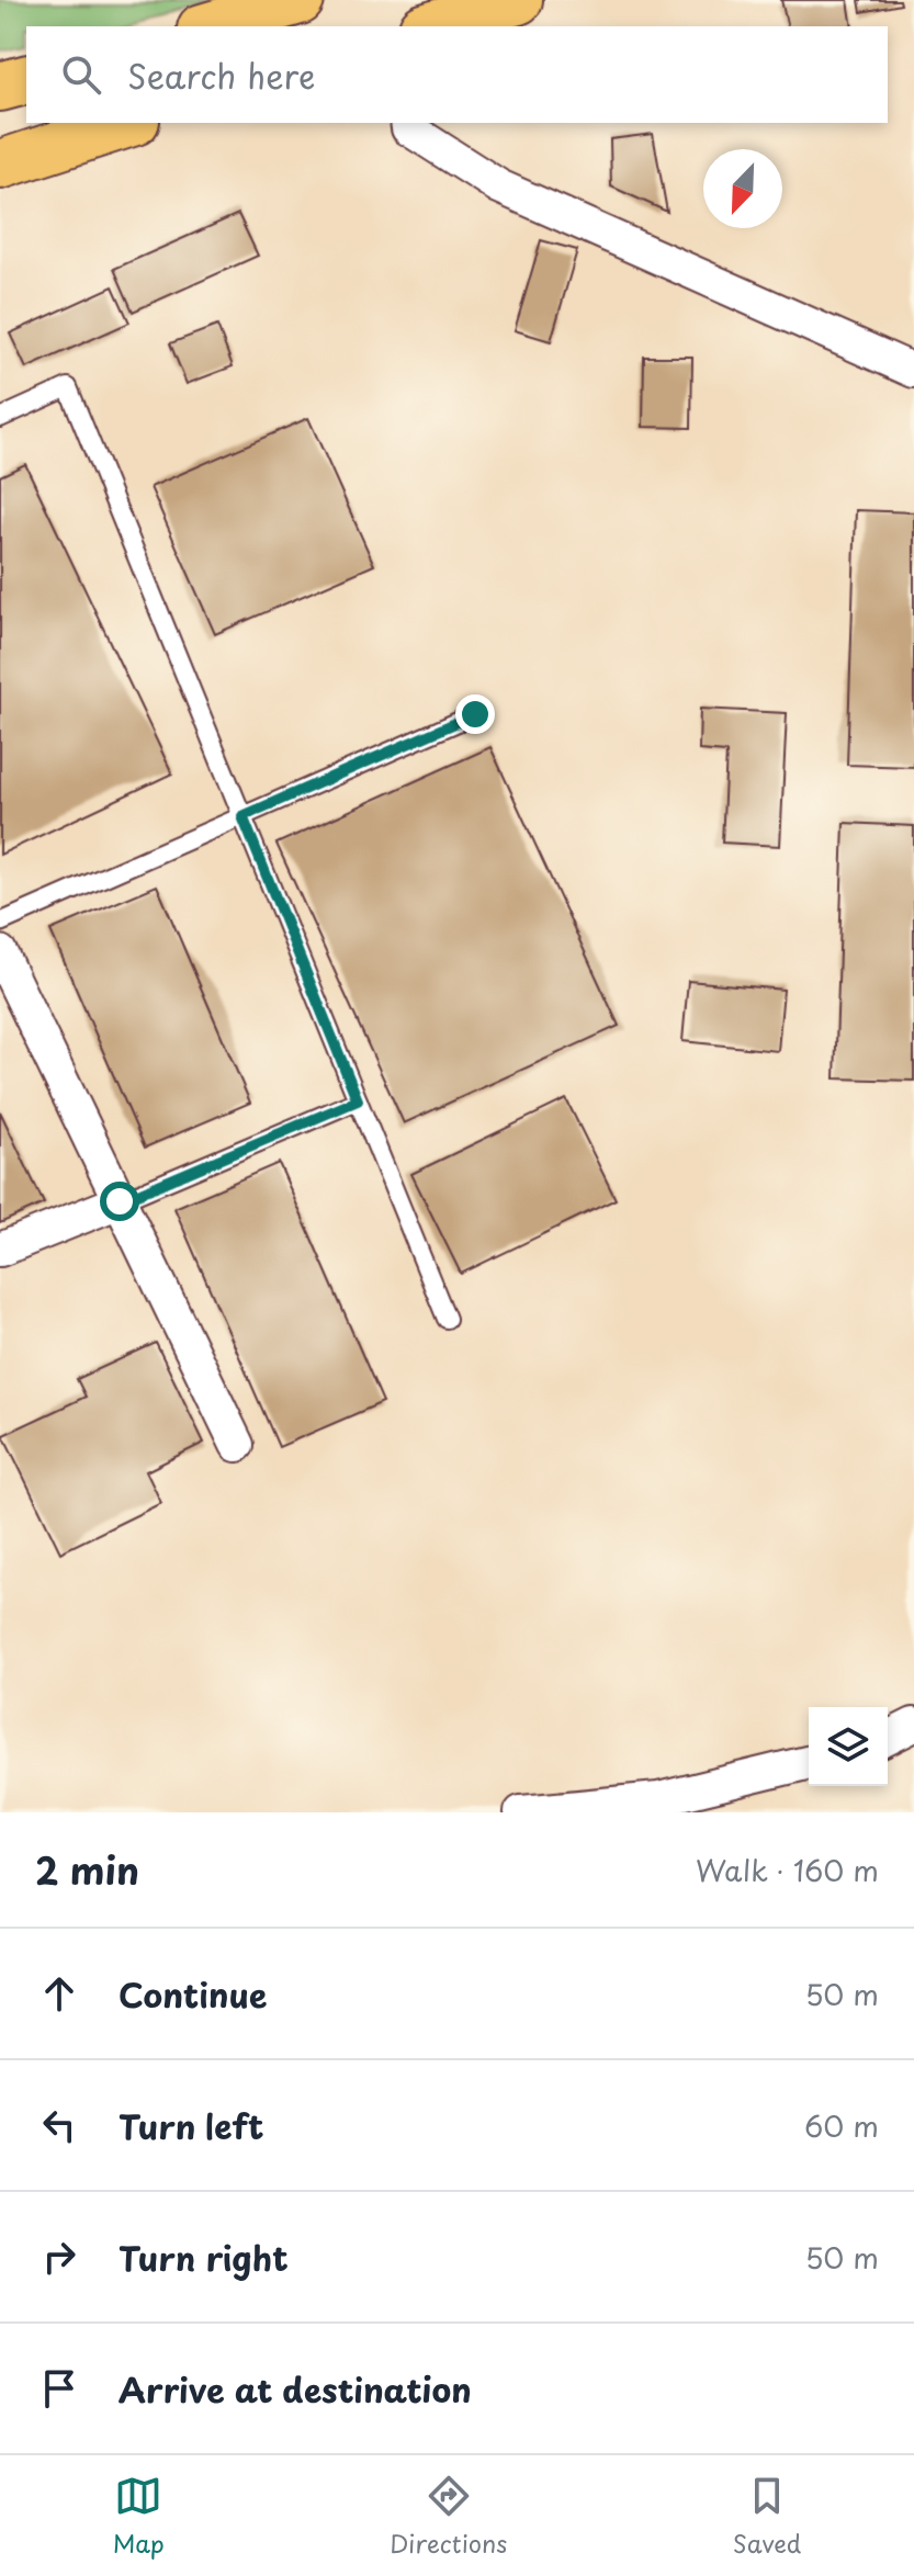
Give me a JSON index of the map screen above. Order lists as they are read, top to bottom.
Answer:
{
  "north": "bottom left",
  "page": {
    "search": "Search here",
    "heading": ["2 min", "Walk · 160 m"],
    "list": [
      ["Continue", "50 m"],
      ["Turn left", "60 m"],
      ["Turn right", "50 m"],
      "Arrive at destination"
    ],
    "nav": ["Map", "Directions", "Saved"]
  }
}
